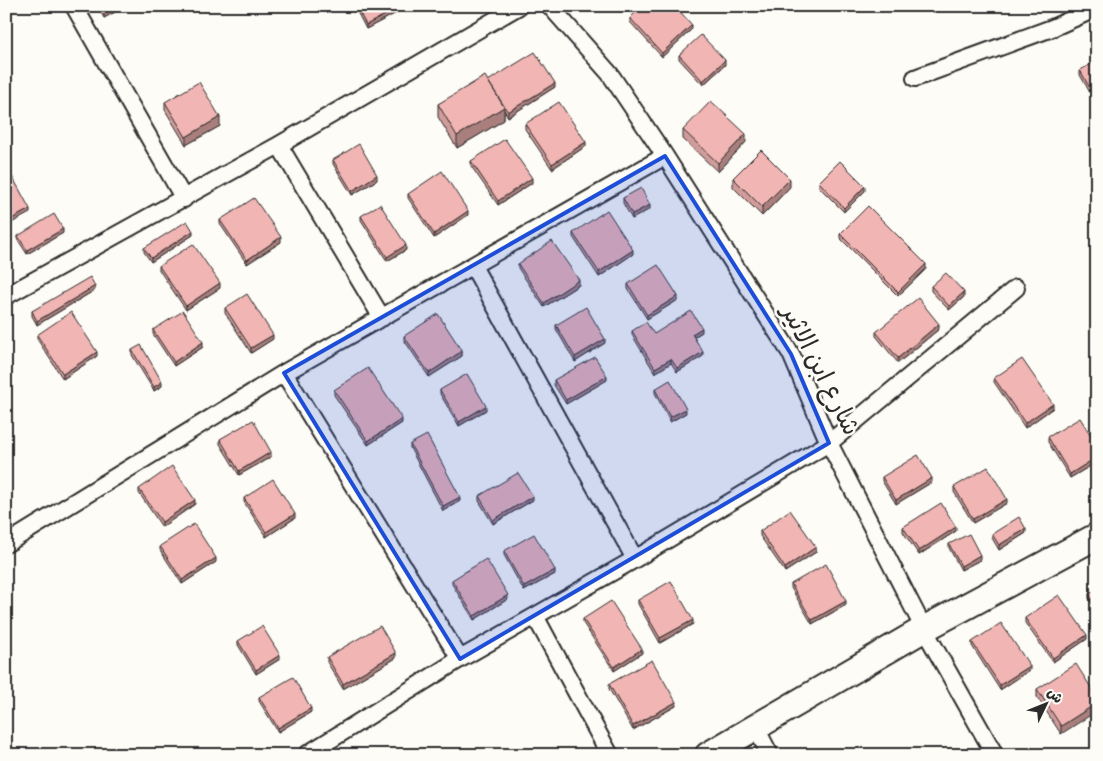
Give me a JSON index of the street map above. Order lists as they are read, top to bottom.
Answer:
{
  "streets": {
    "street": ["شارع ابن الاثير"]
  },
  "north": "top right"
}
